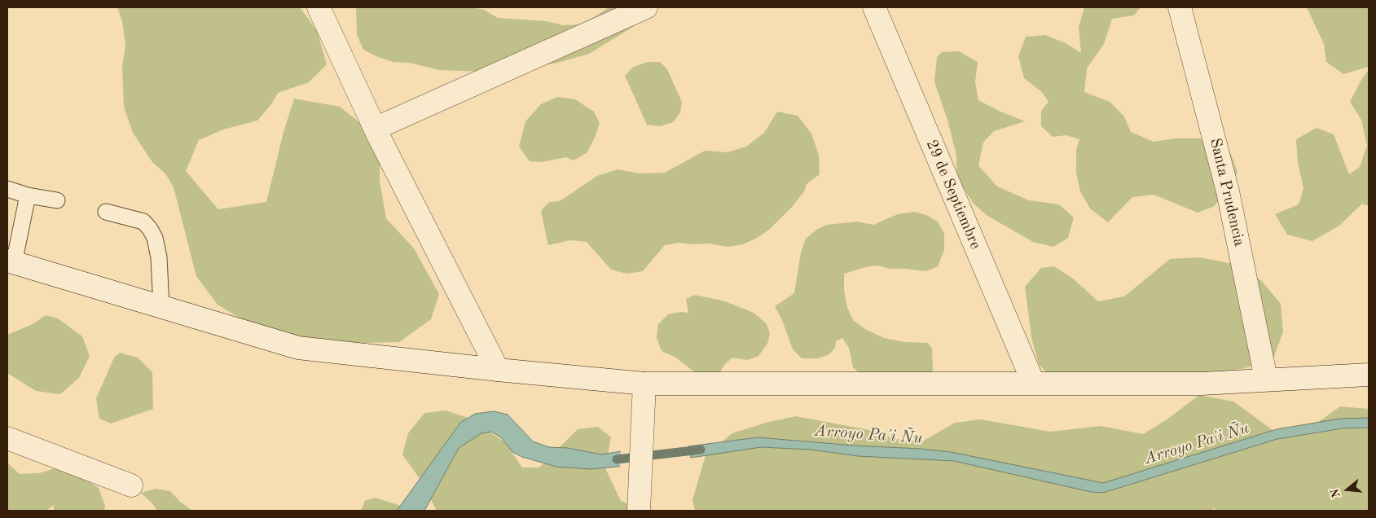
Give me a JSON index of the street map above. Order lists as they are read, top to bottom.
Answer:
{
  "streets": {
    "street": ["Santa Prudencia", "29 de Septiembre"]
  },
  "water": ["Arroyo Pa'i Ñu"],
  "north": "left"
}
